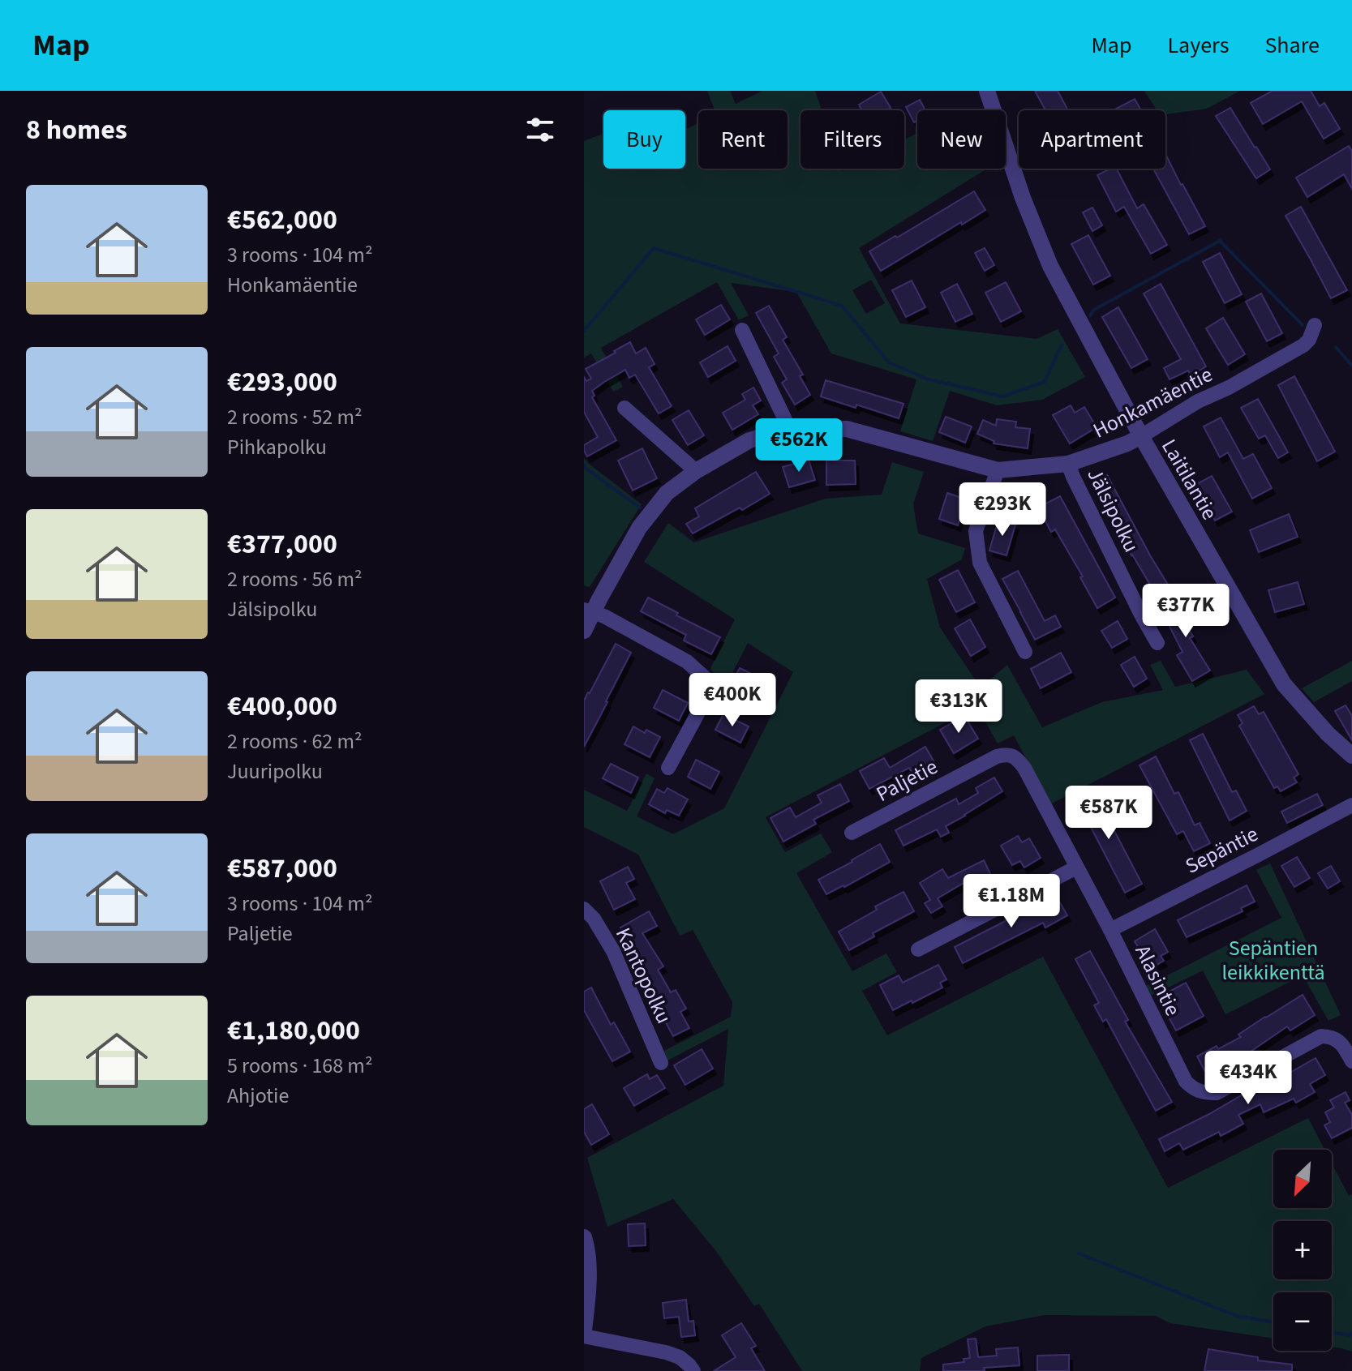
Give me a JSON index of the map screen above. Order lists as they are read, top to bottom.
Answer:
{
  "streets": {
    "street": [
      "Honkamäentie",
      "Laitilantie",
      "Jälsipolku",
      "Paljetie",
      "Sepäntie",
      "Kantopolku",
      "Alasintie"
    ]
  },
  "crossings": [
    ["Honkamäentie", "Laitilantie"],
    ["Honkamäentie", "Jälsipolku"],
    ["Paljetie", "Sepäntie"],
    ["Paljetie", "Alasintie"],
    ["Sepäntie", "Alasintie"]
  ],
  "parks": ["Sepäntien leikkikenttä"],
  "north": "bottom left",
  "page": {
    "header": "Map",
    "nav": ["Map", "Layers", "Share"],
    "heading": "8 homes",
    "chip": [
      "Buy",
      "Rent",
      "Filters",
      "New",
      "Apartment"
    ],
    "list": [
      {
        "name": "€562,000",
        "note": "3 rooms · 104 m² · Honkamäentie"
      },
      {
        "name": "€293,000",
        "note": "2 rooms · 52 m² · Pihkapolku"
      },
      {
        "name": "€377,000",
        "note": "2 rooms · 56 m² · Jälsipolku"
      },
      {
        "name": "€400,000",
        "note": "2 rooms · 62 m² · Juuripolku"
      },
      {
        "name": "€587,000",
        "note": "3 rooms · 104 m² · Paljetie"
      },
      {
        "name": "€1,180,000",
        "note": "5 rooms · 168 m² · Ahjotie"
      }
    ],
    "price": [
      "€562K",
      "€293K",
      "€377K",
      "€400K",
      "€313K",
      "€587K",
      "€1.18M",
      "€434K"
    ],
    "map_buttons": ["+", "−"]
  }
}
